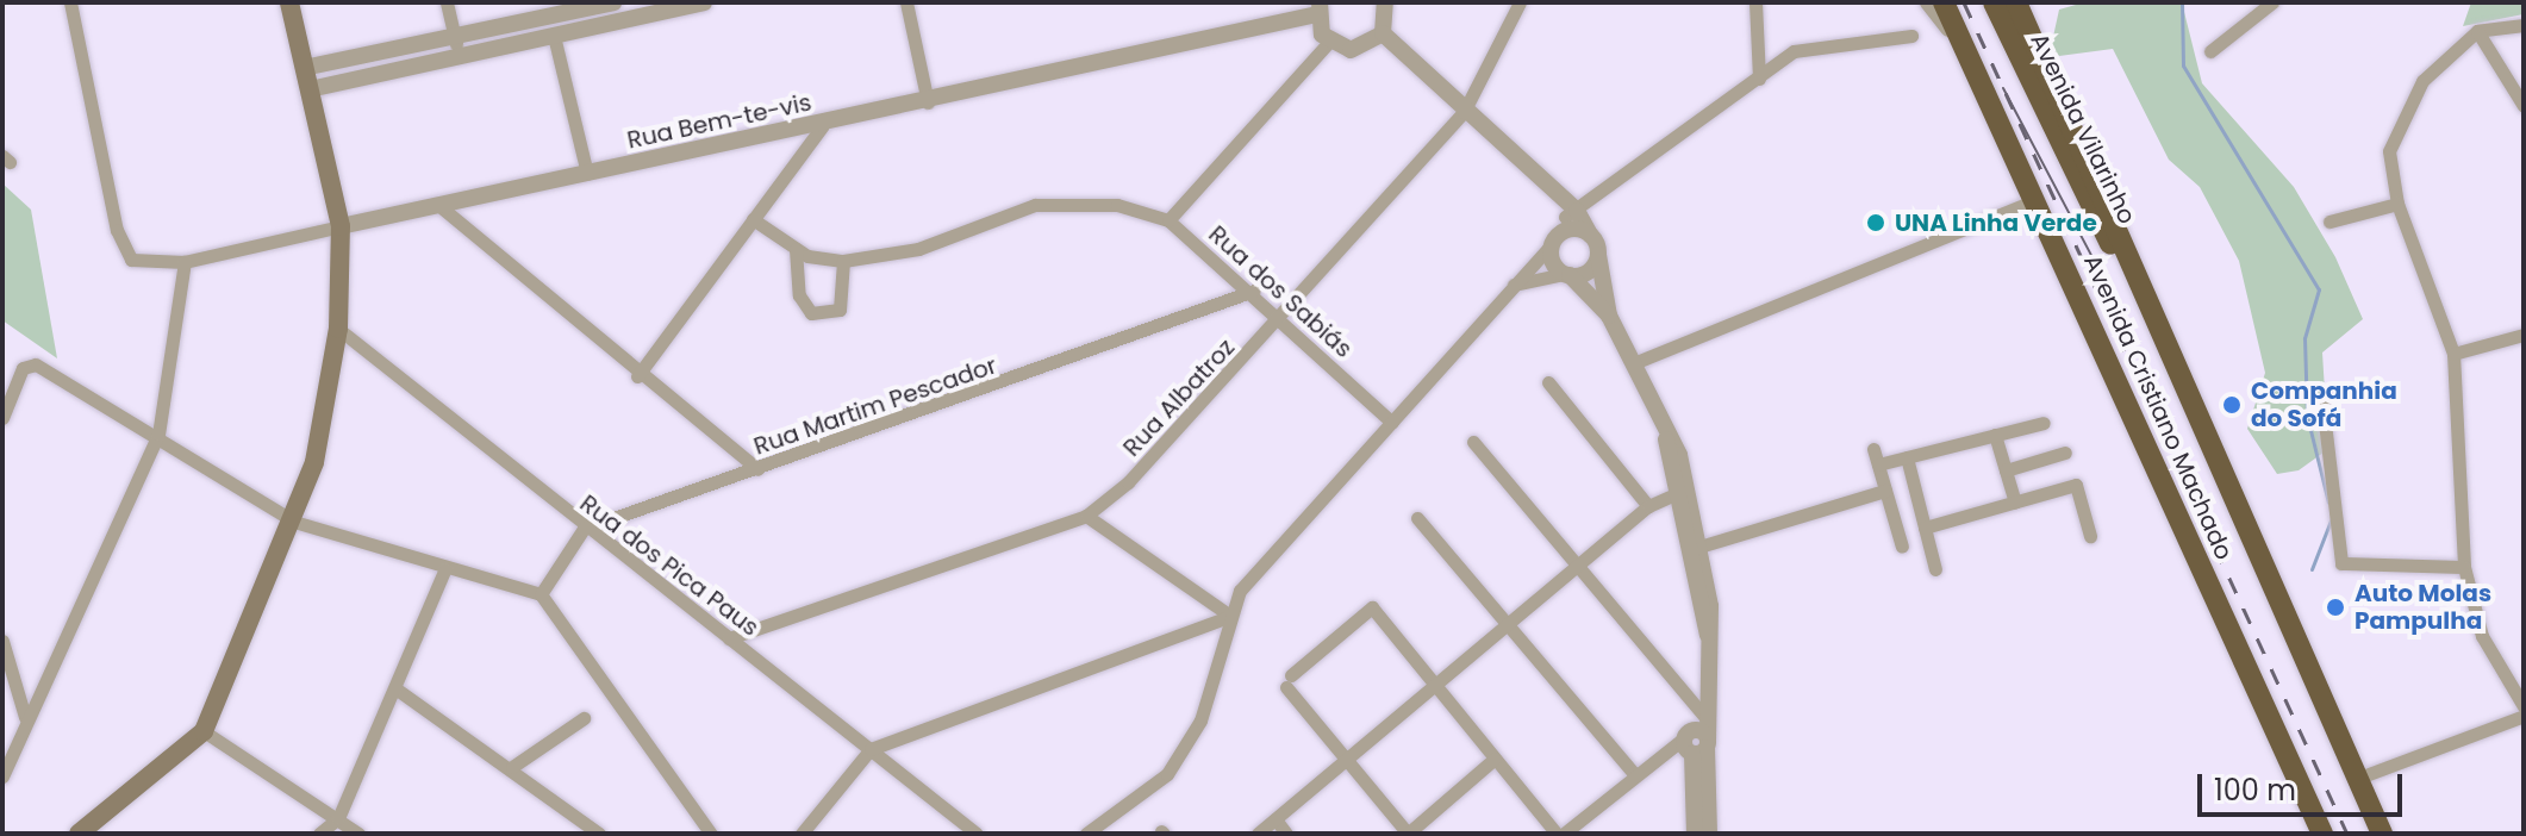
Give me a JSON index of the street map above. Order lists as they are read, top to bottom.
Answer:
{
  "streets": {
    "highway": ["Avenida Vilarinho", "Avenida Cristiano Machado"],
    "street": [
      "Rua Bem-te-vis",
      "Rua dos Sabiás",
      "Rua Albatroz",
      "Rua Martim Pescador",
      "Rua dos Pica Paus"
    ]
  },
  "crossings": [
    ["Avenida Vilarinho", "Avenida Cristiano Machado"],
    ["Rua dos Sabiás", "Rua Albatroz"],
    ["Rua dos Sabiás", "Rua Martim Pescador"],
    ["Rua Albatroz", "Rua dos Pica Paus"],
    ["Rua Martim Pescador", "Rua dos Pica Paus"]
  ],
  "places": ["UNA Linha Verde", "Companhia do Sofá", "Auto Molas Pampulha"],
  "scale_bar": "100 m"
}
